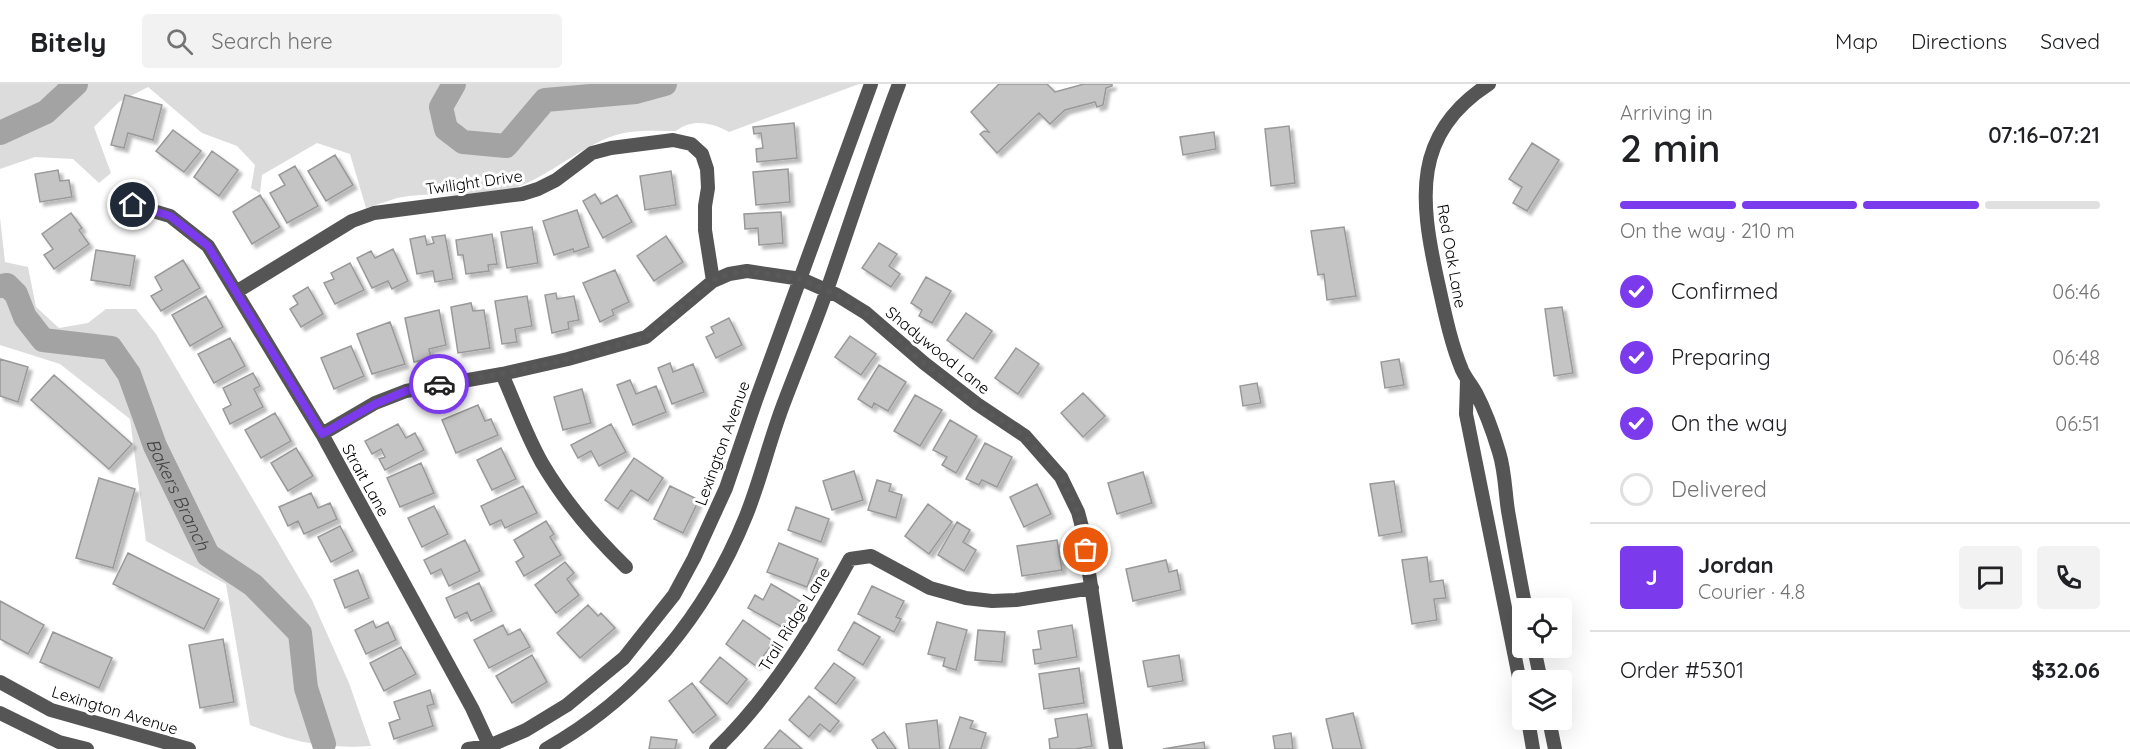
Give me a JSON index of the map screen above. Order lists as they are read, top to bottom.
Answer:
{
  "streets": {
    "street": [
      "Twilight Drive",
      "Red Oak Lane",
      "Shadywood Lane",
      "Lexington Avenue",
      "Strait Lane",
      "Trail Ridge Lane"
    ]
  },
  "crossings": [
    ["Twilight Drive", "Shadywood Lane"],
    ["Twilight Drive", "Strait Lane"],
    ["Shadywood Lane", "Lexington Avenue"],
    ["Shadywood Lane", "Strait Lane"],
    ["Shadywood Lane", "Trail Ridge Lane"],
    ["Lexington Avenue", "Strait Lane"]
  ],
  "water": ["Bakers Branch"],
  "page": {
    "header": "Bitely",
    "search": "Search here",
    "nav": ["Map", "Directions", "Saved"],
    "heading": ["2 min", "Arriving in", "07:16–07:21"],
    "panel": [
      "Jordan",
      "Courier · 4.8",
      "Order #5301",
      "$32.06"
    ],
    "bar": "On the way · 210 m",
    "list": [
      ["Confirmed", "06:46"],
      ["Preparing", "06:48"],
      ["On the way", "06:51"],
      "Delivered"
    ],
    "round": "J"
  }
}
